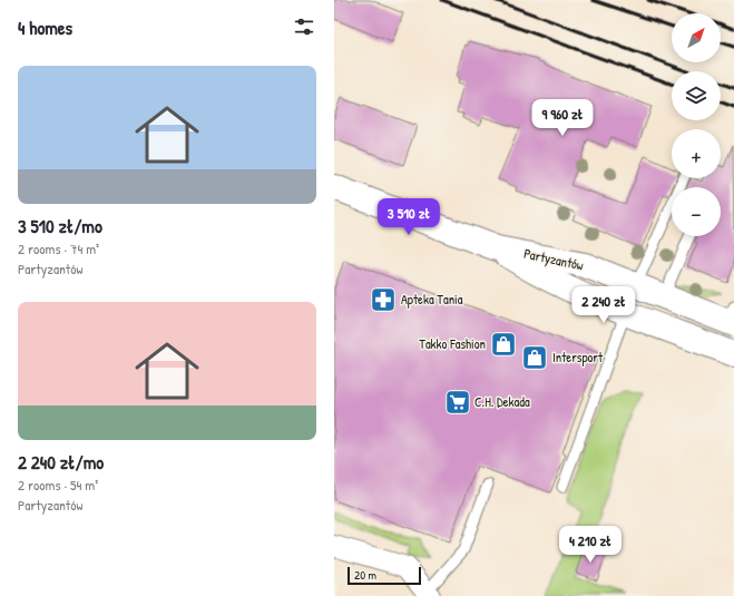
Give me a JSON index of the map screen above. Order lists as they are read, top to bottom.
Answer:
{
  "streets": {
    "street": ["Partyzantów"]
  },
  "places": {
    "pharmacy": ["Apteka Tania"],
    "shop": ["Takko Fashion", "Intersport"],
    "supermarket": ["C.H. Dekada"]
  },
  "scale_bar": "20 m",
  "north": "top right",
  "page": {
    "heading": "4 homes",
    "map_buttons": ["+", "−"],
    "list": [
      {
        "name": "3 510 zł/mo",
        "note": "2 rooms · 74 m² · Partyzantów"
      },
      {
        "name": "2 240 zł/mo",
        "note": "2 rooms · 54 m² · Partyzantów"
      }
    ],
    "price": [
      "9 960 zł",
      "3 510 zł",
      "2 240 zł",
      "4 210 zł"
    ],
    "scale": "20 m"
  }
}
